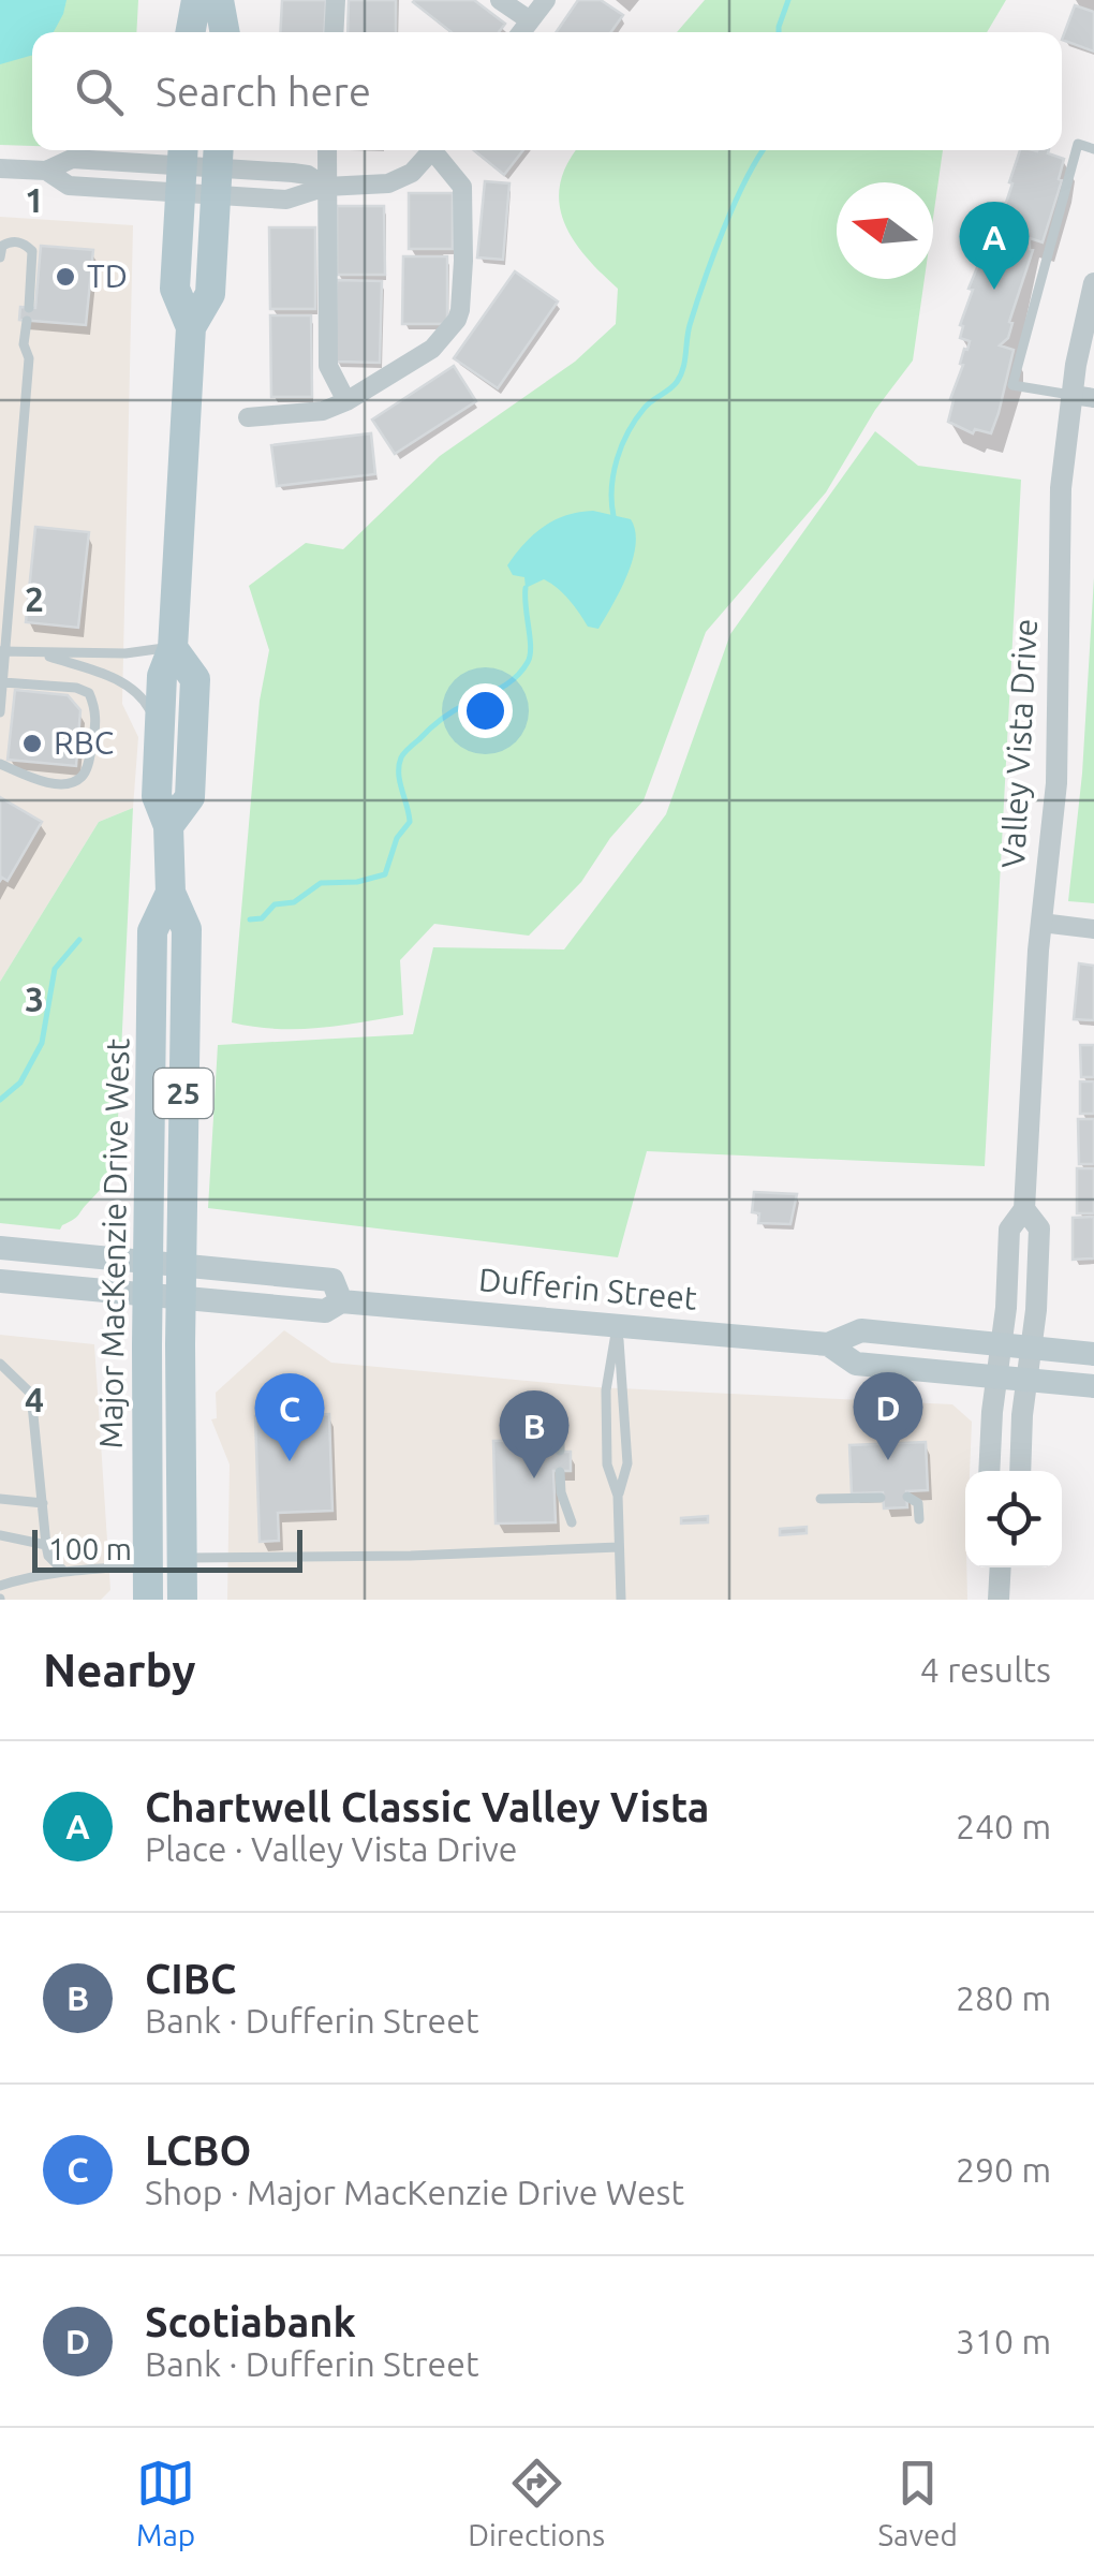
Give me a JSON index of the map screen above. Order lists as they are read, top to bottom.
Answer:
{
  "streets": {
    "main road": ["25", "Major MacKenzie Drive West", "Dufferin Street"],
    "street": ["Valley Vista Drive"]
  },
  "crossings": [
    ["Valley Vista Drive", "Dufferin Street"],
    ["Major MacKenzie Drive West", "Dufferin Street"]
  ],
  "places": ["TD", "RBC"],
  "scale_bar": "100 m",
  "north": "left",
  "page": {
    "search": "Search here",
    "pins": [
      "A",
      "D",
      "C",
      "B"
    ],
    "scale": "100 m",
    "heading": ["Nearby", "4 results"],
    "list": [
      {
        "mark": "A",
        "name": "Chartwell Classic Valley Vista",
        "note": "Place · Valley Vista Drive",
        "value": "240 m"
      },
      {
        "mark": "B",
        "name": "CIBC",
        "note": "Bank · Dufferin Street",
        "value": "280 m"
      },
      {
        "mark": "C",
        "name": "LCBO",
        "note": "Shop · Major MacKenzie Drive West",
        "value": "290 m"
      },
      {
        "mark": "D",
        "name": "Scotiabank",
        "note": "Bank · Dufferin Street",
        "value": "310 m"
      }
    ],
    "nav": ["Map", "Directions", "Saved"]
  },
  "grid": {
    "rows": [
      "1",
      "2",
      "3",
      "4"
    ]
  }
}
